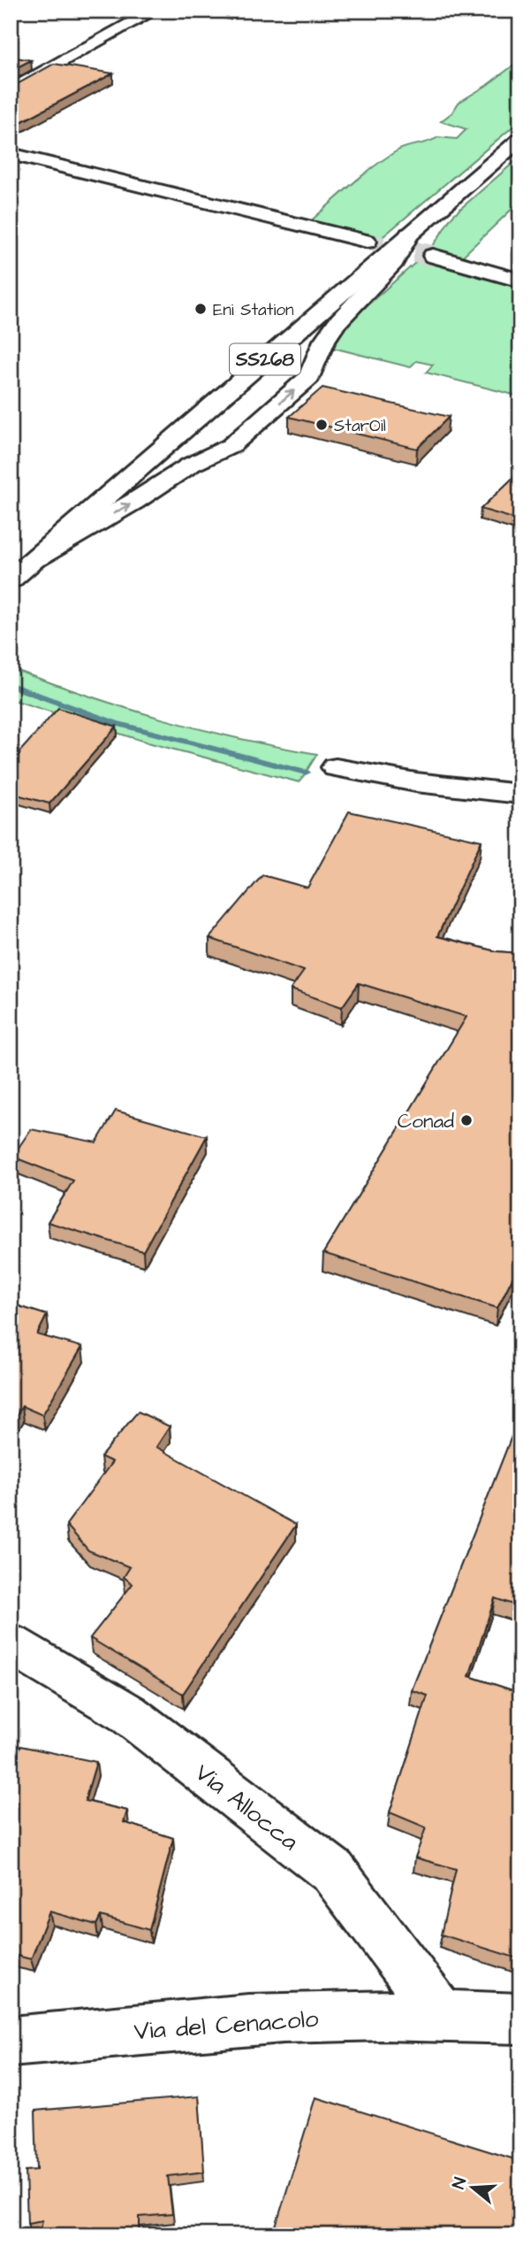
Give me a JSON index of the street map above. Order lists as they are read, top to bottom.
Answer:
{
  "streets": {
    "main road": ["SS268", "Via Allocca", "Via del Cenacolo"]
  },
  "crossings": [
    ["Via Allocca", "Via del Cenacolo"]
  ],
  "places": ["Eni Station", "StarOil", "Conad"],
  "north": "left"
}
